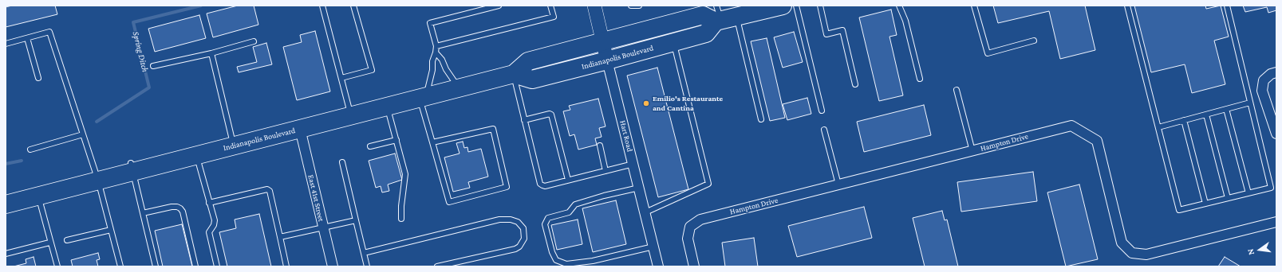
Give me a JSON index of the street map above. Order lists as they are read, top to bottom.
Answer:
{
  "streets": {
    "highway": ["Indianapolis Boulevard"],
    "street": ["Hart Road", "Hampton Drive", "East 41st Street"]
  },
  "crossings": [
    ["Indianapolis Boulevard", "Hart Road"],
    ["Indianapolis Boulevard", "East 41st Street"]
  ],
  "water": ["Spring Ditch"],
  "places": ["Emilio's Restaurante and Cantina"],
  "north": "left"
}
